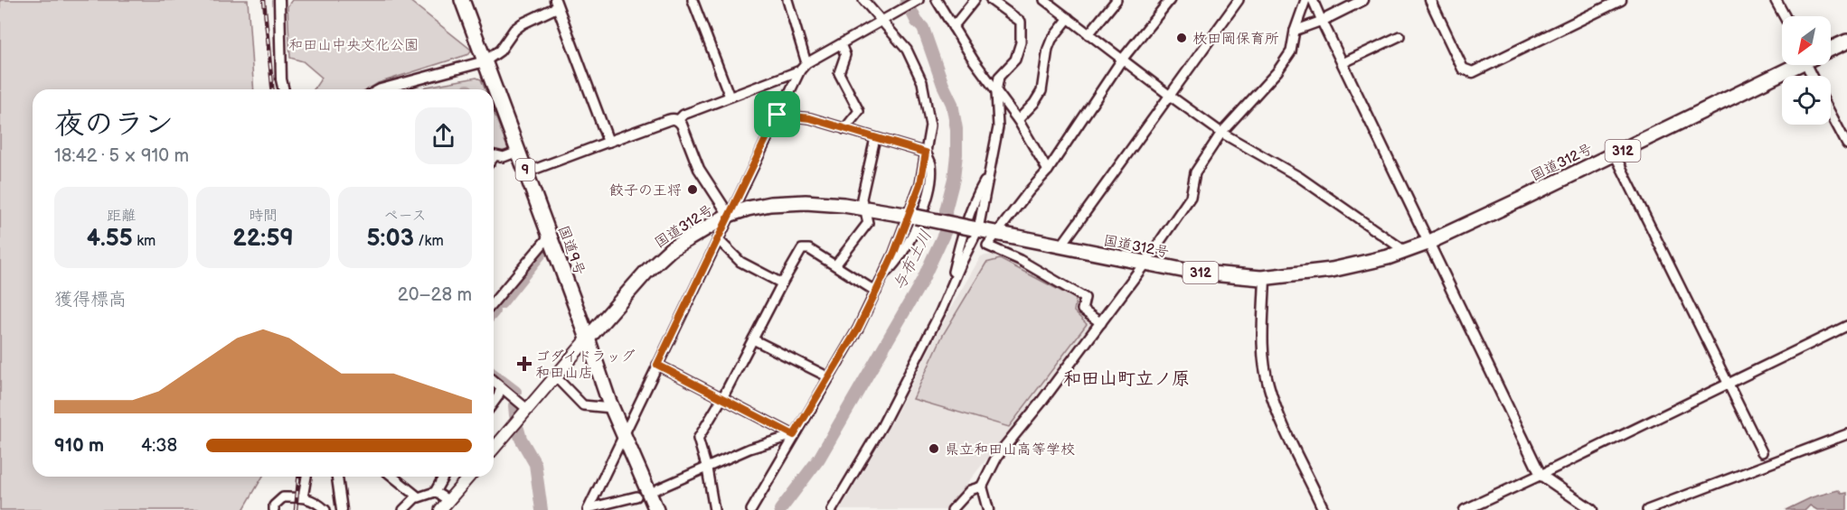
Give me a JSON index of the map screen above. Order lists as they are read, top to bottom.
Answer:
{
  "streets": {
    "highway": [
      "312",
      "国道312号",
      "9",
      "国道9号"
    ]
  },
  "crossings": [
    ["国道312号", "国道9号"]
  ],
  "districts": ["和田山町立ノ原"],
  "water": ["与布土川"],
  "parks": ["和田山中央文化公園"],
  "places": {
    "other": ["枚田岡保育所", "餃子の王将", "県立和田山高等学校"],
    "health": ["ゴダイドラッグ 和田山店"]
  },
  "north": "bottom left",
  "page": {
    "heading": ["夜のラン", "18:42 · 5 × 910 m"],
    "stats": [
      ["距離", "4.55 km"],
      ["時間", "22:59"],
      ["ペース", "5:03 /km"]
    ],
    "chart": ["獲得標高", "20–28 m"],
    "list": [
      {
        "name": "910 m",
        "note": "4:38"
      }
    ]
  }
}
